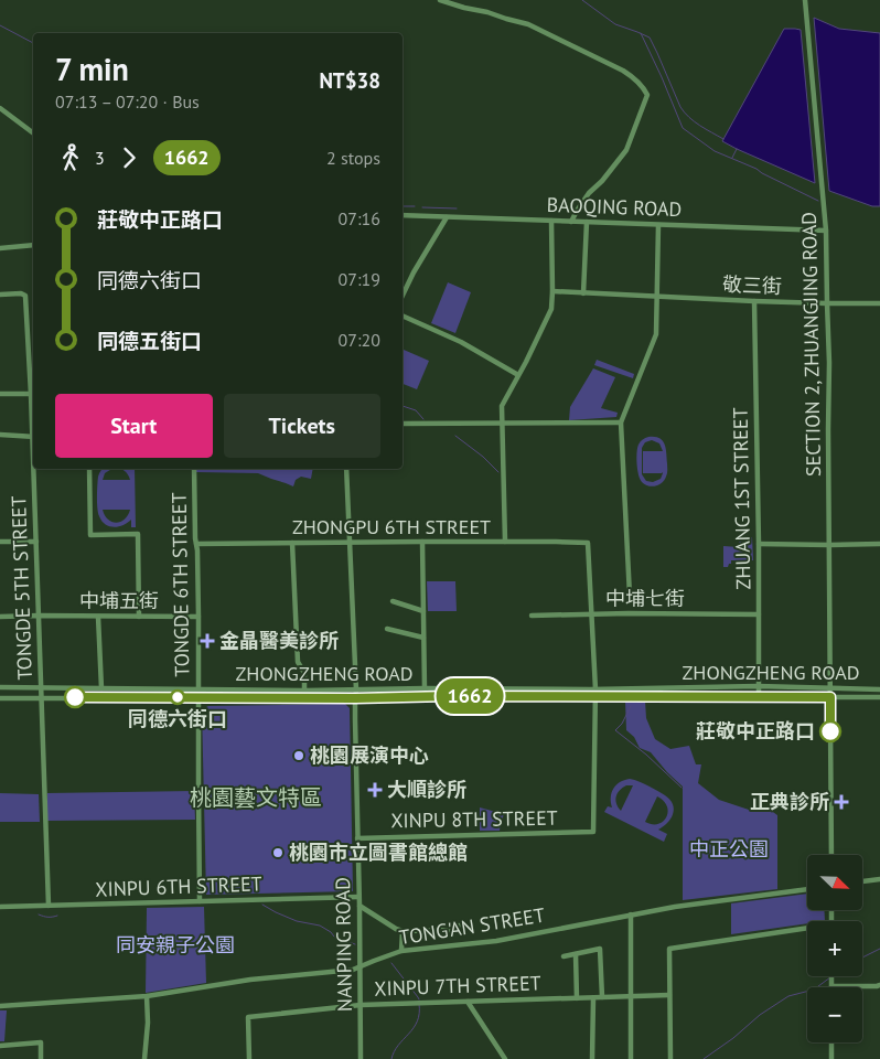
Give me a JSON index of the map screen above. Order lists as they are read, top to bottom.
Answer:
{
  "streets": {
    "street": [
      "BAOQING ROAD",
      "敬三街",
      "SECTION 2, ZHUANGJING ROAD",
      "ZHUANG 1ST STREET",
      "ZHONGPU 6TH STREET",
      "TONGDE 6TH STREET",
      "TONGDE 5TH STREET",
      "中埔七街",
      "中埔五街",
      "ZHONGZHENG ROAD",
      "XINPU 8TH STREET",
      "XINPU 6TH STREET",
      "TONG'AN STREET",
      "NANPING ROAD",
      "XINPU 7TH STREET"
    ]
  },
  "crossings": [
    ["BAOQING ROAD", "SECTION 2, ZHUANGJING ROAD"],
    ["敬三街", "SECTION 2, ZHUANGJING ROAD"],
    ["敬三街", "ZHUANG 1ST STREET"],
    ["SECTION 2, ZHUANGJING ROAD", "ZHONGZHENG ROAD"],
    ["ZHUANG 1ST STREET", "中埔七街"],
    ["ZHUANG 1ST STREET", "ZHONGZHENG ROAD"],
    ["ZHONGPU 6TH STREET", "TONGDE 6TH STREET"],
    ["ZHONGPU 6TH STREET", "中埔七街"],
    ["ZHONGPU 6TH STREET", "NANPING ROAD"],
    ["TONGDE 6TH STREET", "中埔五街"],
    ["TONGDE 6TH STREET", "ZHONGZHENG ROAD"],
    ["TONGDE 6TH STREET", "XINPU 6TH STREET"],
    ["TONGDE 5TH STREET", "中埔五街"],
    ["TONGDE 5TH STREET", "ZHONGZHENG ROAD"],
    ["TONGDE 5TH STREET", "XINPU 6TH STREET"],
    ["ZHONGZHENG ROAD", "XINPU 8TH STREET"],
    ["ZHONGZHENG ROAD", "NANPING ROAD"],
    ["XINPU 8TH STREET", "NANPING ROAD"],
    ["XINPU 6TH STREET", "NANPING ROAD"],
    ["TONG'AN STREET", "NANPING ROAD"],
    ["NANPING ROAD", "XINPU 7TH STREET"]
  ],
  "districts": ["桃園藝文特區"],
  "parks": ["中正公園", "同安親子公園"],
  "places": {
    "health": ["金晶醫美診所", "大順診所", "正典診所"],
    "other": [
      "同德六街口",
      "莊敬中正路口",
      "桃園展演中心",
      "桃園市立圖書館總館"
    ]
  },
  "lines": ["bus line 1662"],
  "north": "bottom right",
  "page": {
    "on_map": "1662",
    "heading": ["7 min", "07:13 – 07:20 · Bus", "NT$38"],
    "legs": ["3", "1662", "2 stops"],
    "list": [
      {
        "name": "莊敬中正路口",
        "value": "07:16"
      },
      {
        "name": "同德六街口",
        "value": "07:19"
      },
      {
        "name": "同德五街口",
        "value": "07:20"
      }
    ],
    "buttons": ["Start", "Tickets"],
    "map_buttons": ["+", "−"]
  }
}
